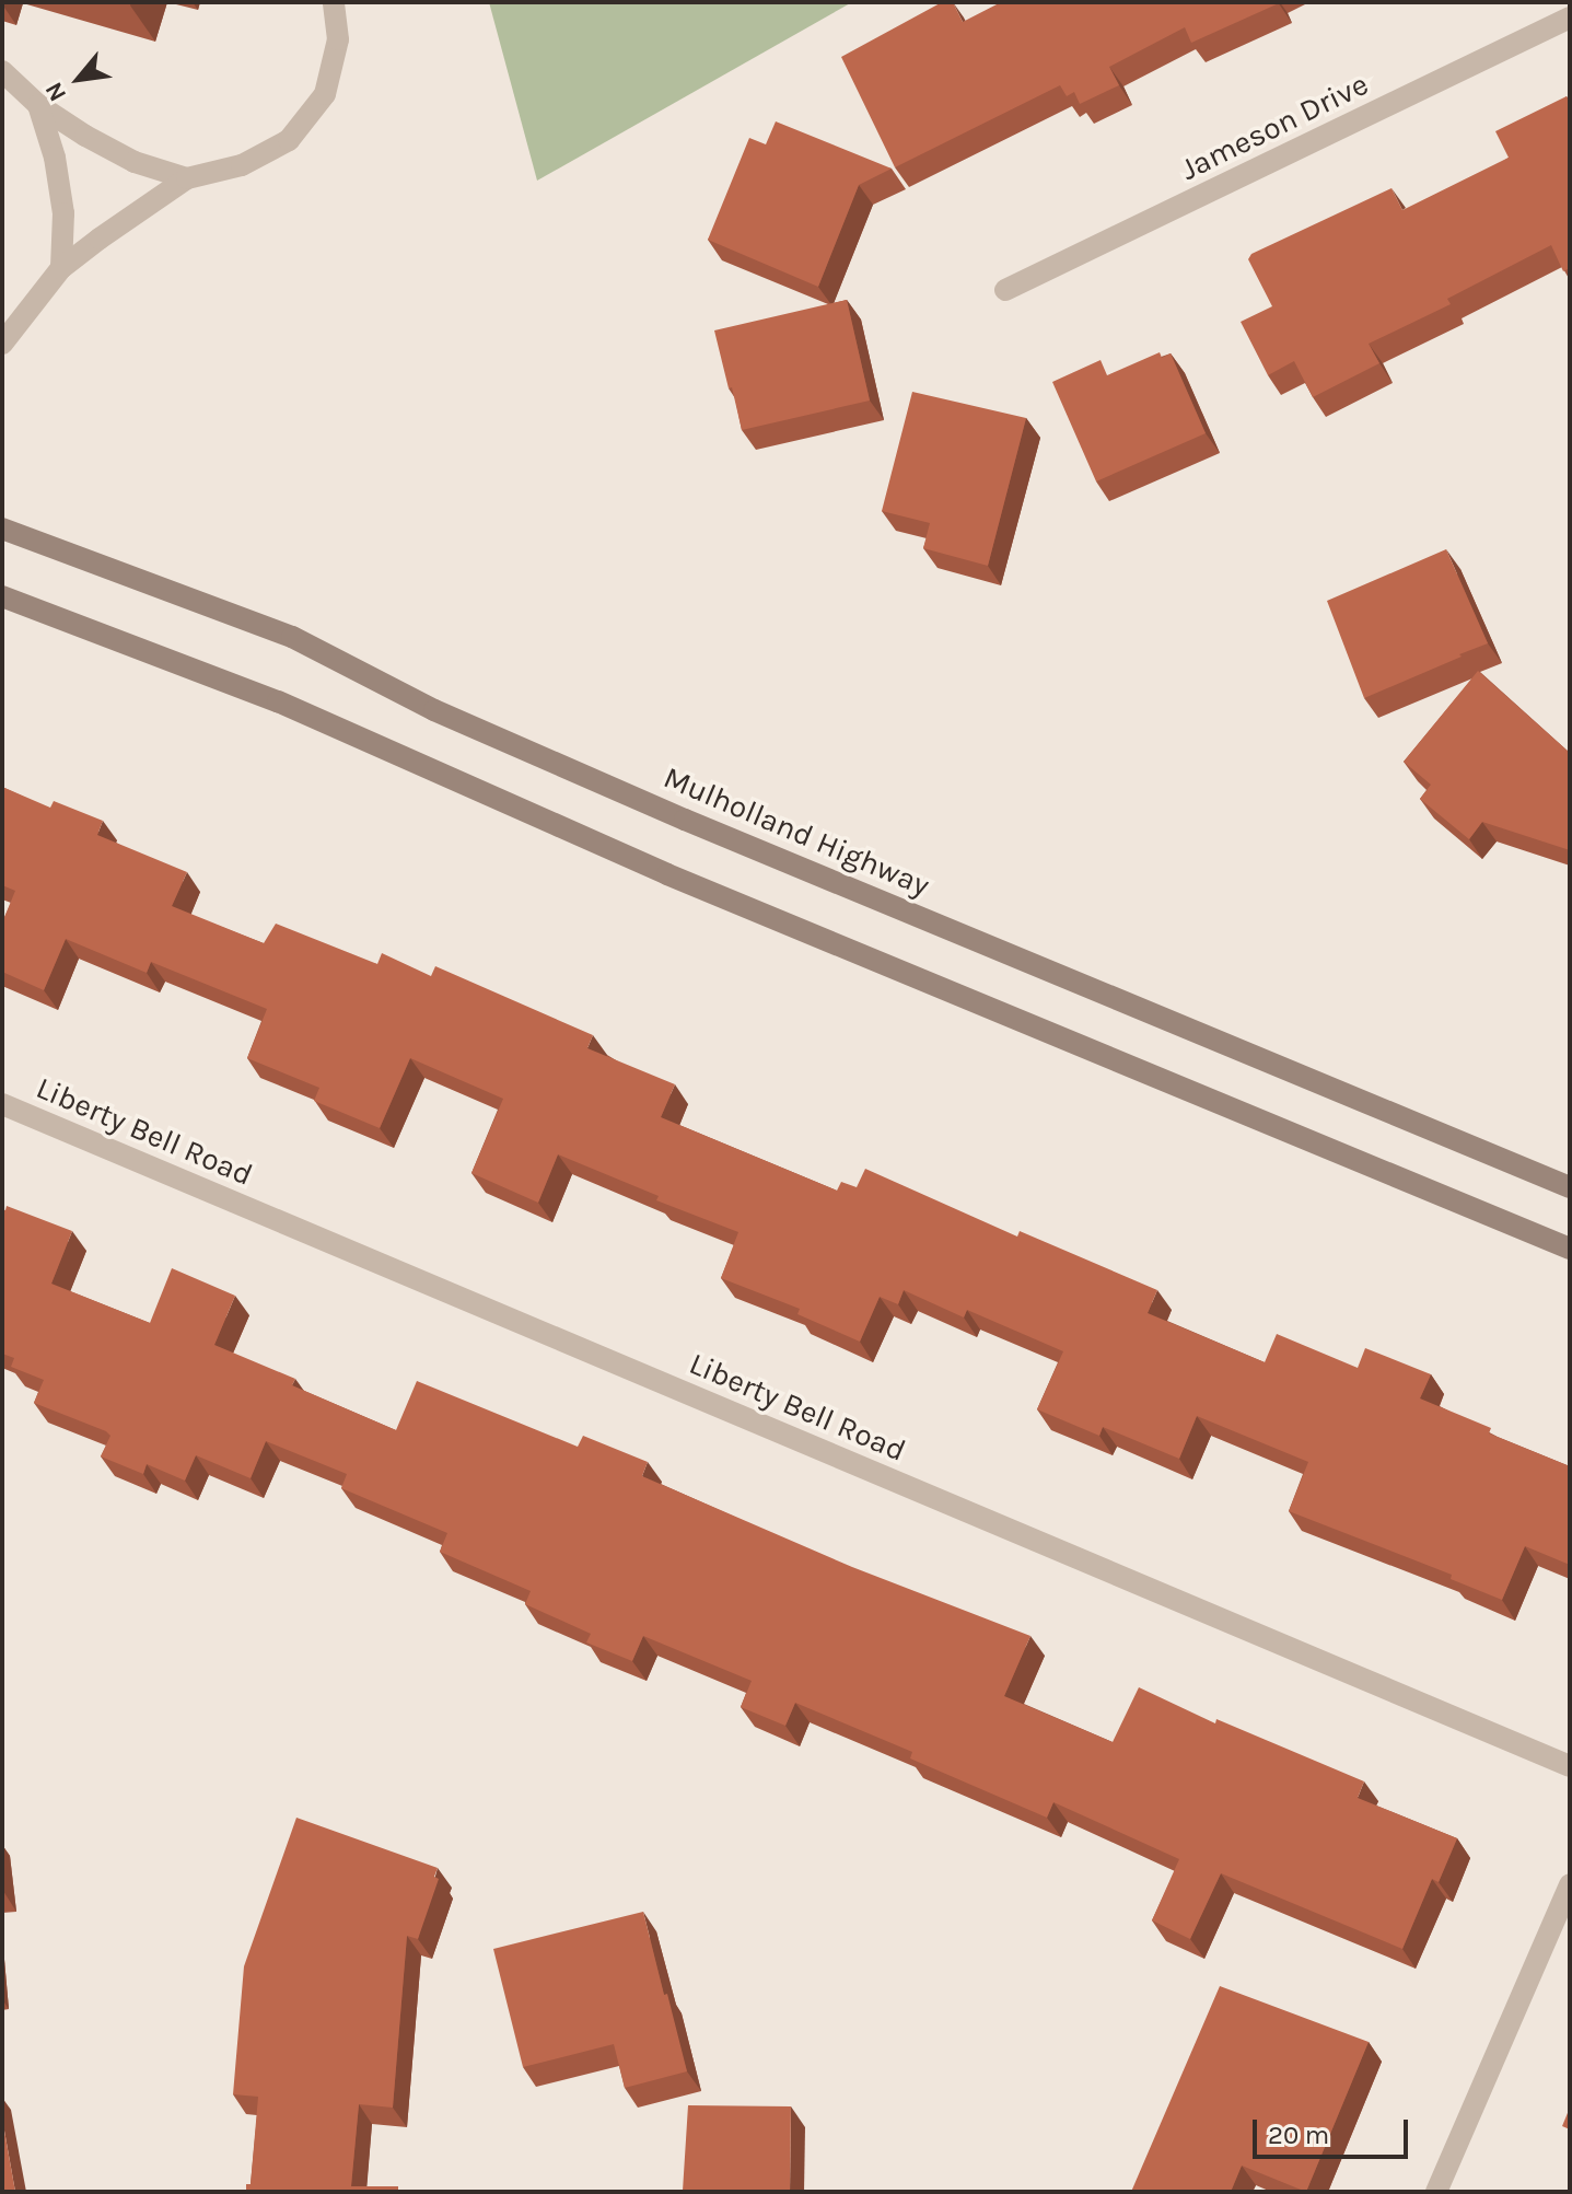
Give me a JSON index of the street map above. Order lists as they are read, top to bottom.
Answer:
{
  "streets": {
    "main road": ["Mulholland Highway"],
    "street": ["Jameson Drive", "Liberty Bell Road"]
  },
  "scale_bar": "20 m",
  "north": "bottom left"
}
